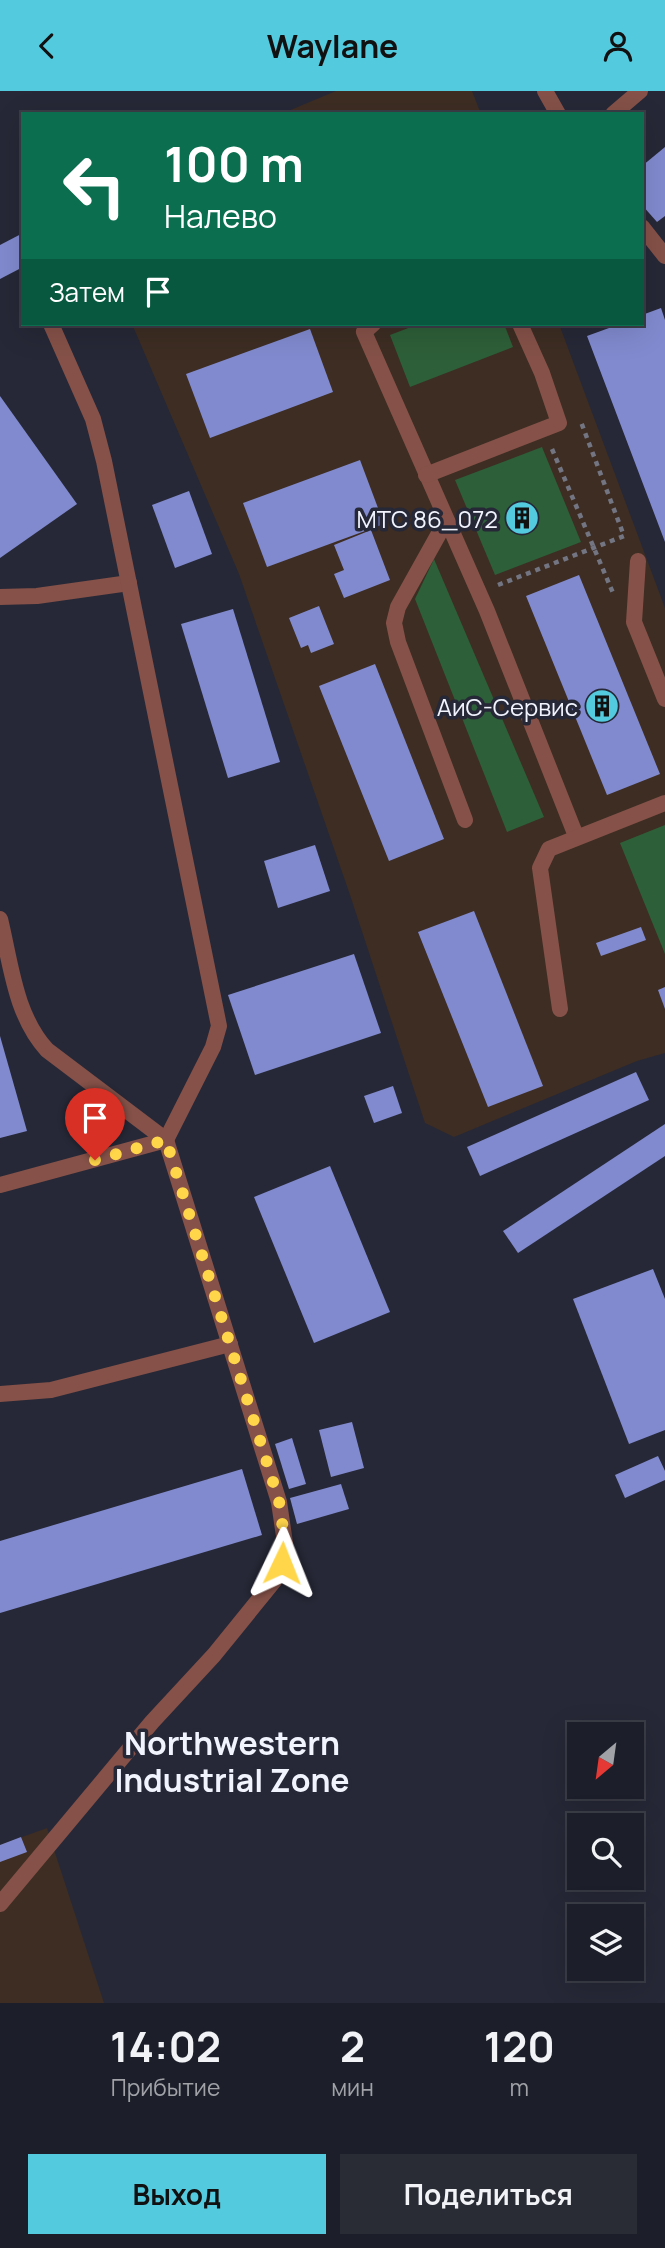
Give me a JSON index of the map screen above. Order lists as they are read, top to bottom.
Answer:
{
  "districts": ["Northwestern Industrial Zone"],
  "places": {
    "building": ["МТС 86_072", "АиС-Сервис"]
  },
  "north": "bottom left",
  "page": {
    "header": "Waylane",
    "turn": ["100 m", "Налево"],
    "then": "Затем",
    "eta": [
      "14:02",
      "Прибытие",
      "2",
      "мин",
      "120",
      "m"
    ],
    "buttons": ["Выход", "Поделиться"]
  }
}
